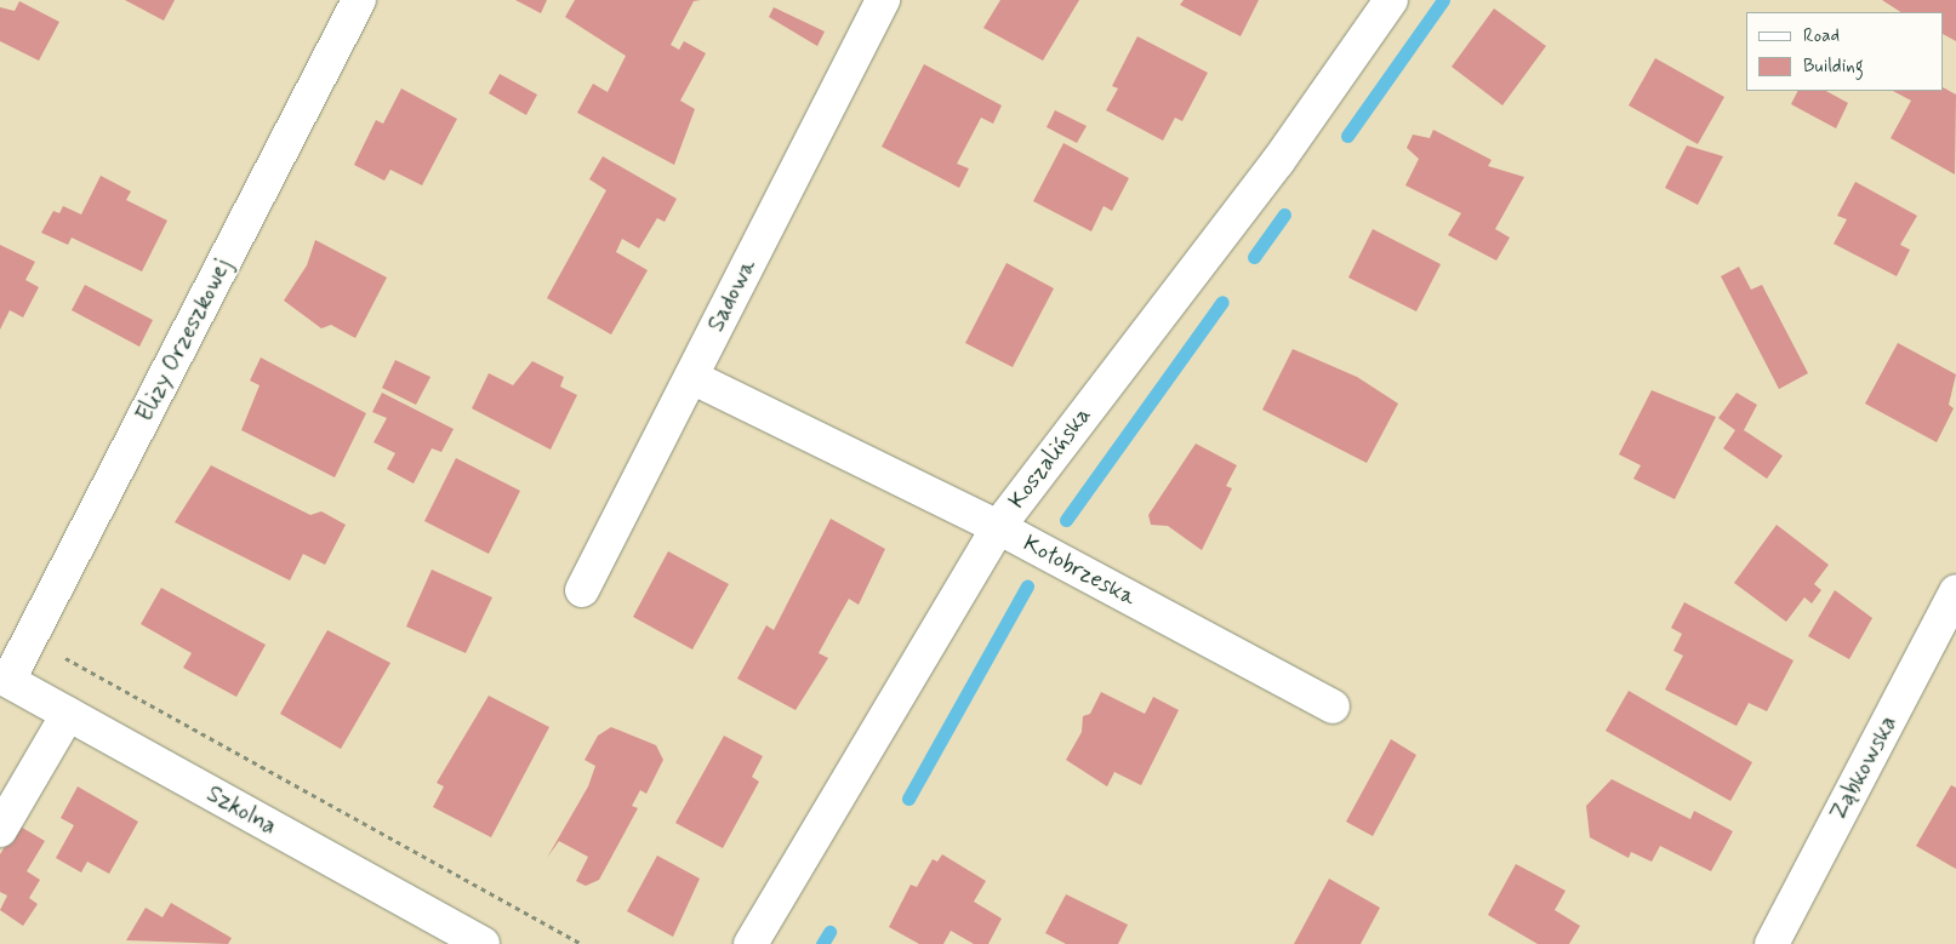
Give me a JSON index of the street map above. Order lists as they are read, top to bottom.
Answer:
{
  "streets": {
    "street": [
      "Sadowa",
      "Elizy Orzeszkowej",
      "Koszalińska",
      "Kołobrzeska",
      "Ząbkowska",
      "Szkolna"
    ]
  },
  "crossings": [
    ["Sadowa", "Kołobrzeska"],
    ["Elizy Orzeszkowej", "Szkolna"],
    ["Koszalińska", "Kołobrzeska"]
  ],
  "legend": ["Road", "Building"]
}
